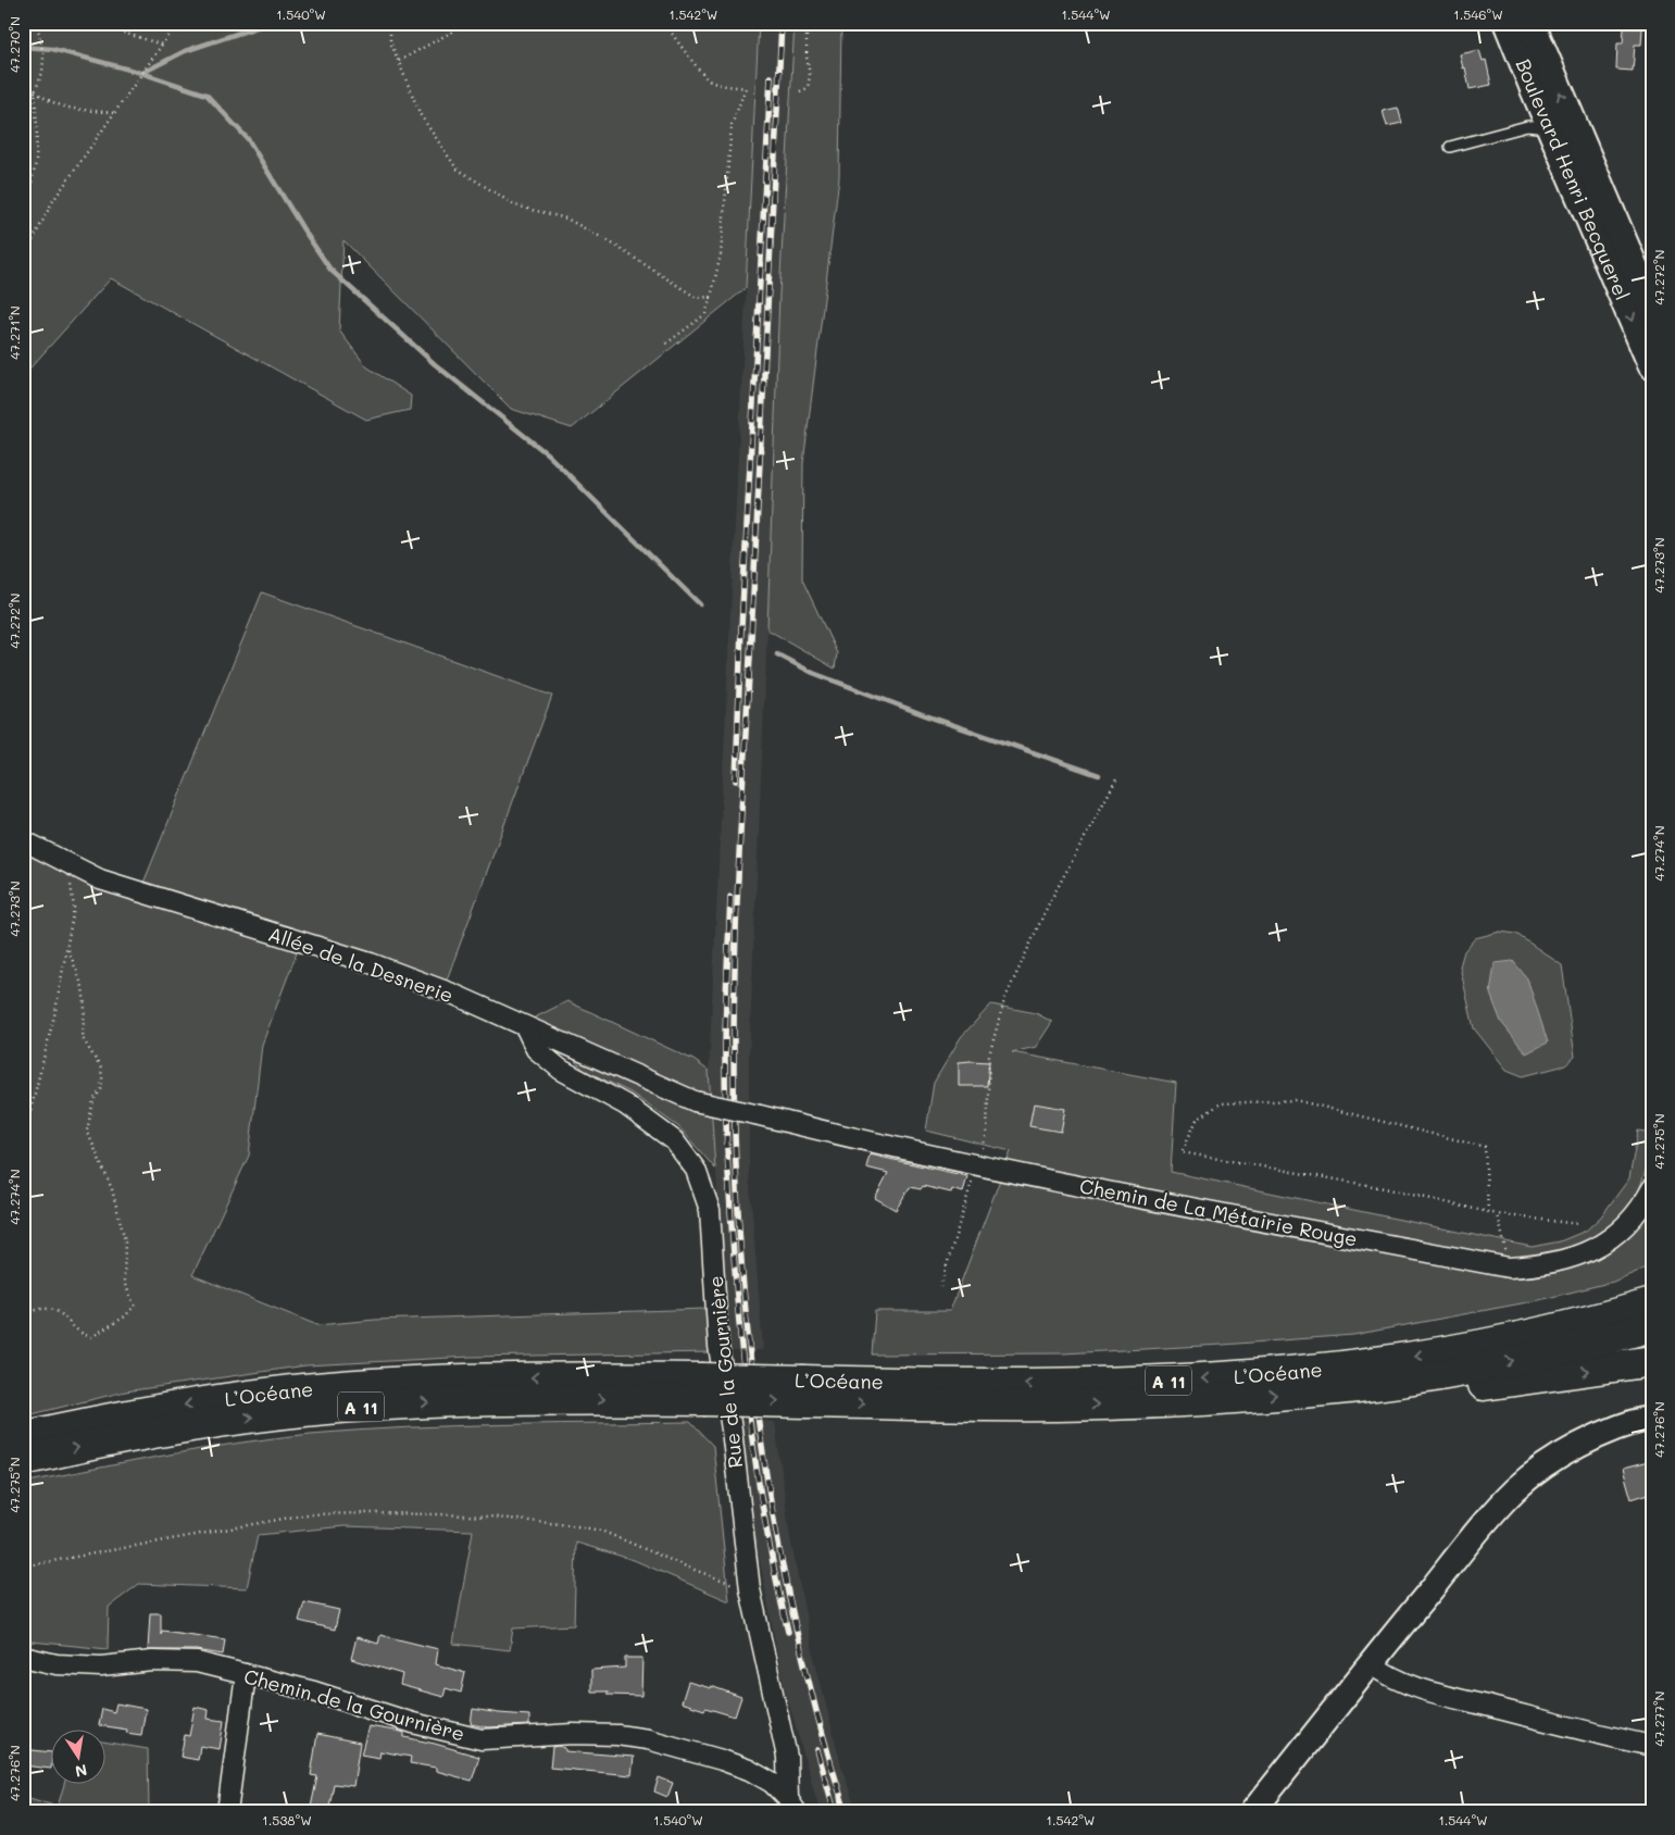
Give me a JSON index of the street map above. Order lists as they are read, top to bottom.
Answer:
{
  "streets": {
    "highway": ["L’Océane", "A 11"],
    "main road": ["Boulevard Henri Becquerel"],
    "street": [
      "Allée de la Desnerie",
      "Chemin de La Métairie Rouge",
      "Rue de la Gournière",
      "Chemin de la Gournière"
    ]
  },
  "crossings": [
    ["Allée de la Desnerie", "Chemin de La Métairie Rouge"],
    ["Allée de la Desnerie", "Rue de la Gournière"],
    ["Rue de la Gournière", "Chemin de la Gournière"]
  ],
  "north": "bottom",
  "coordinates": [
    "1.540°W",
    "1.542°W",
    "1.544°W",
    "1.546°W",
    "47.270°N",
    "47.272°N",
    "47.271°N",
    "47.273°N",
    "47.274°N",
    "47.275°N",
    "47.276°N",
    "47.277°N",
    "1.538°W"
  ]
}
